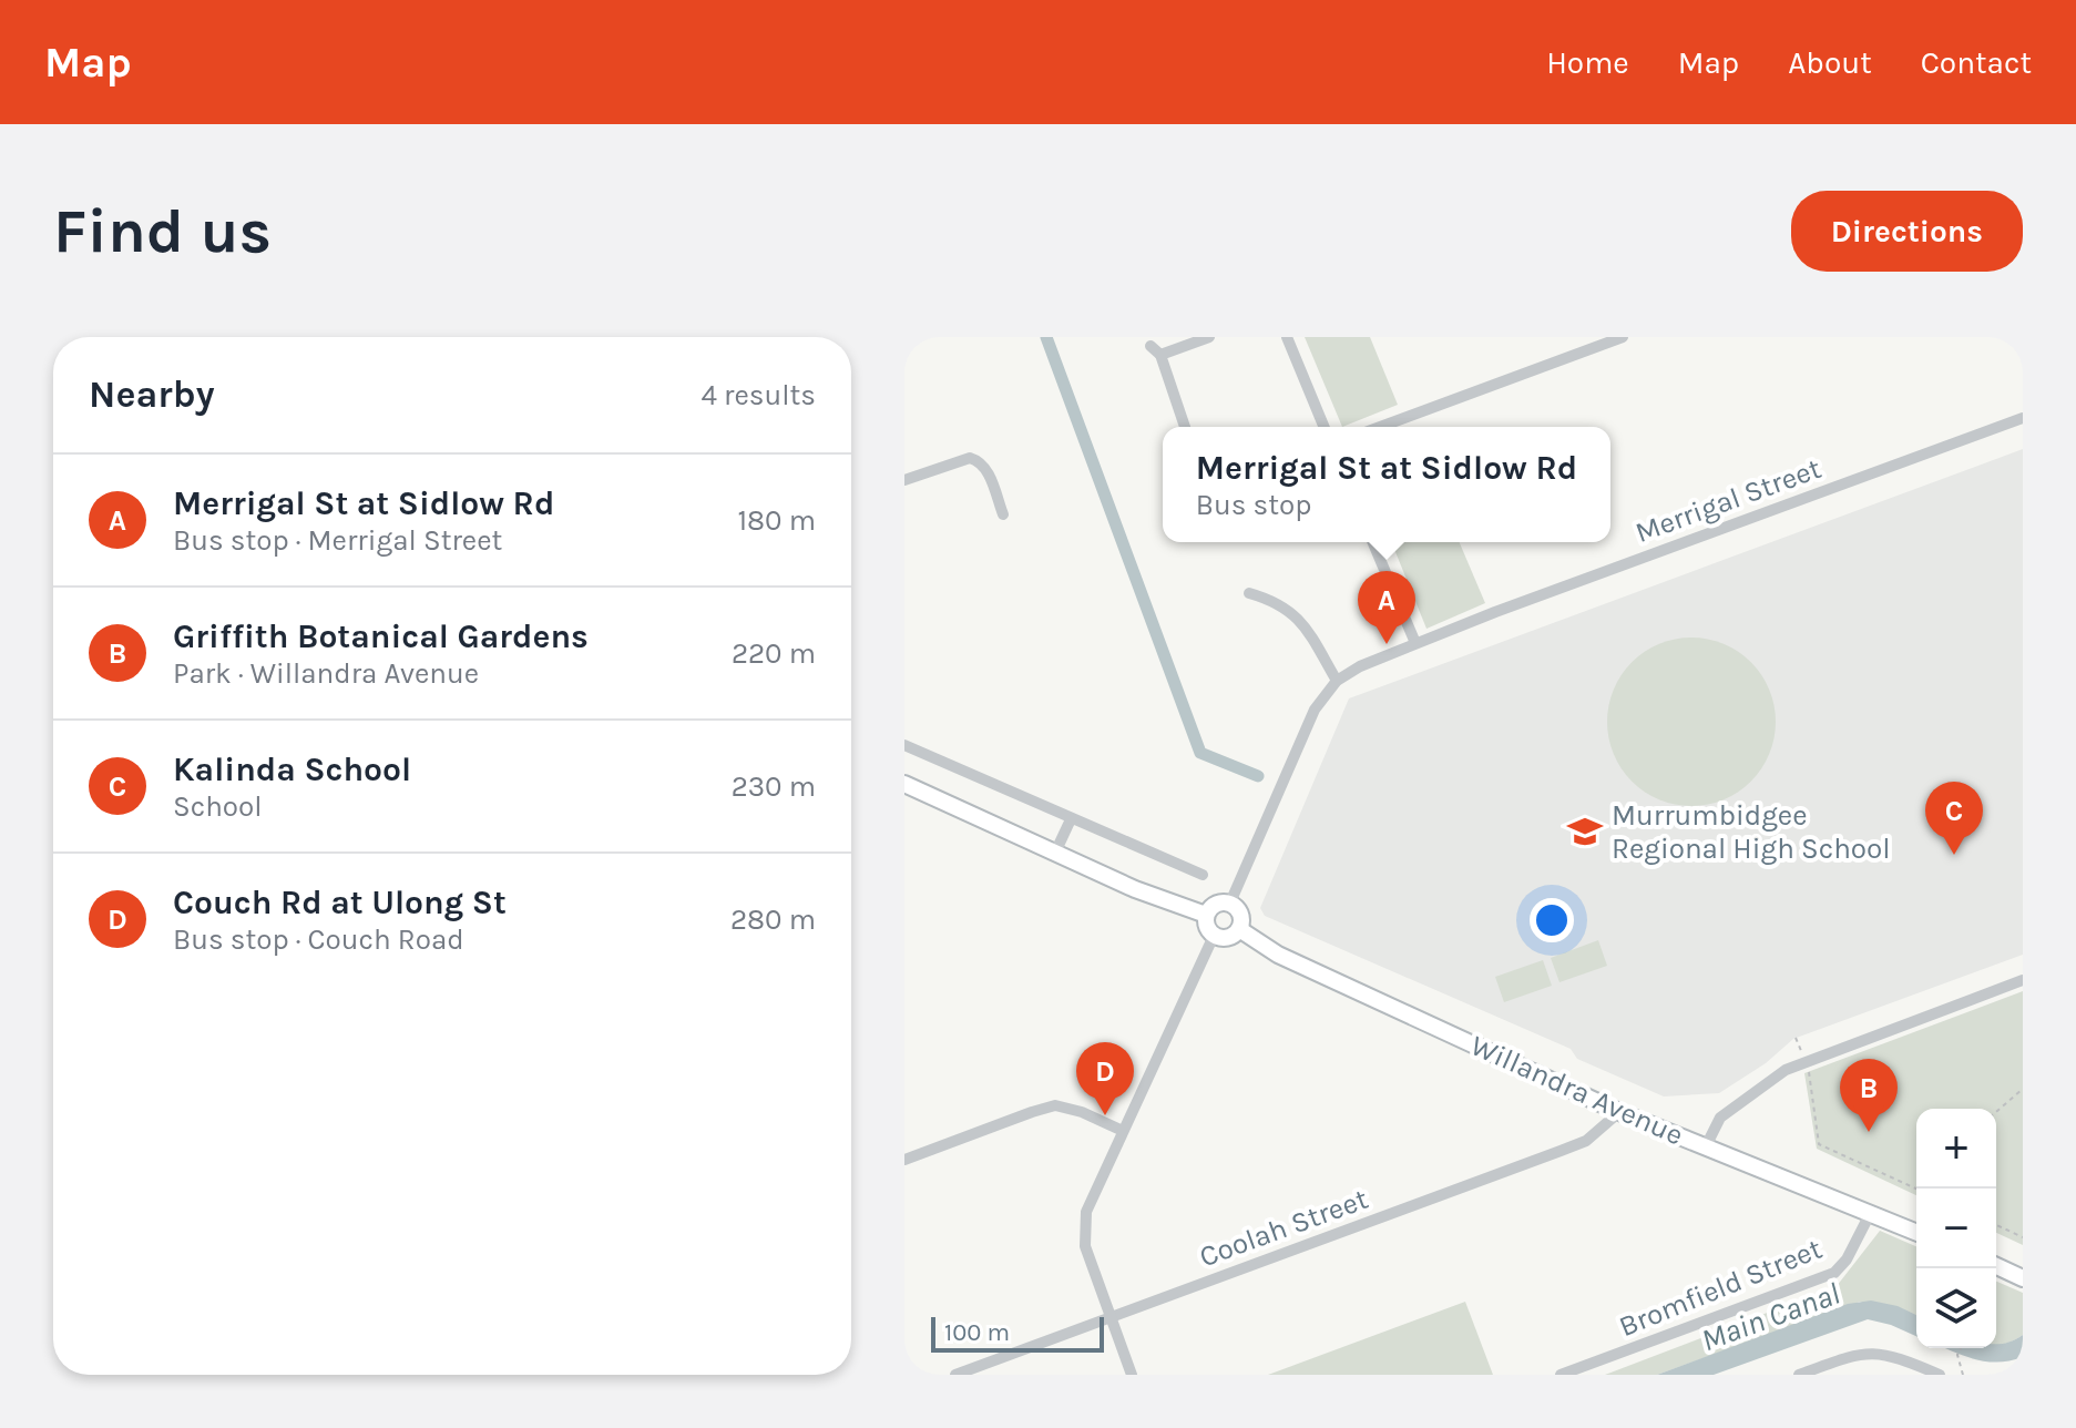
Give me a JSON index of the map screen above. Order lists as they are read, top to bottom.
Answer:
{
  "streets": {
    "street": [
      "Merrigal Street",
      "Willandra Avenue",
      "Coolah Street",
      "Bromfield Street"
    ]
  },
  "crossings": [
    ["Merrigal Street", "Willandra Avenue"],
    ["Willandra Avenue", "Coolah Street"],
    ["Willandra Avenue", "Bromfield Street"]
  ],
  "water": ["Main Canal"],
  "places": {
    "school or university": ["Murrumbidgee Regional High School"]
  },
  "scale_bar": "100 m",
  "page": {
    "header": "Map",
    "nav": [
      "Home",
      "Map",
      "About",
      "Contact"
    ],
    "buttons": "Directions",
    "title": "Find us",
    "heading": ["Nearby", "4 results"],
    "popup": ["Merrigal St at Sidlow Rd", "Bus stop"],
    "list": [
      {
        "mark": "A",
        "name": "Merrigal St at Sidlow Rd",
        "note": "Bus stop · Merrigal Street",
        "value": "180 m"
      },
      {
        "mark": "B",
        "name": "Griffith Botanical Gardens",
        "note": "Park · Willandra Avenue",
        "value": "220 m"
      },
      {
        "mark": "C",
        "name": "Kalinda School",
        "note": "School",
        "value": "230 m"
      },
      {
        "mark": "D",
        "name": "Couch Rd at Ulong St",
        "note": "Bus stop · Couch Road",
        "value": "280 m"
      }
    ],
    "pins": [
      "A",
      "C",
      "D",
      "B"
    ],
    "map_buttons": ["+", "−"],
    "scale": "100 m"
  }
}
